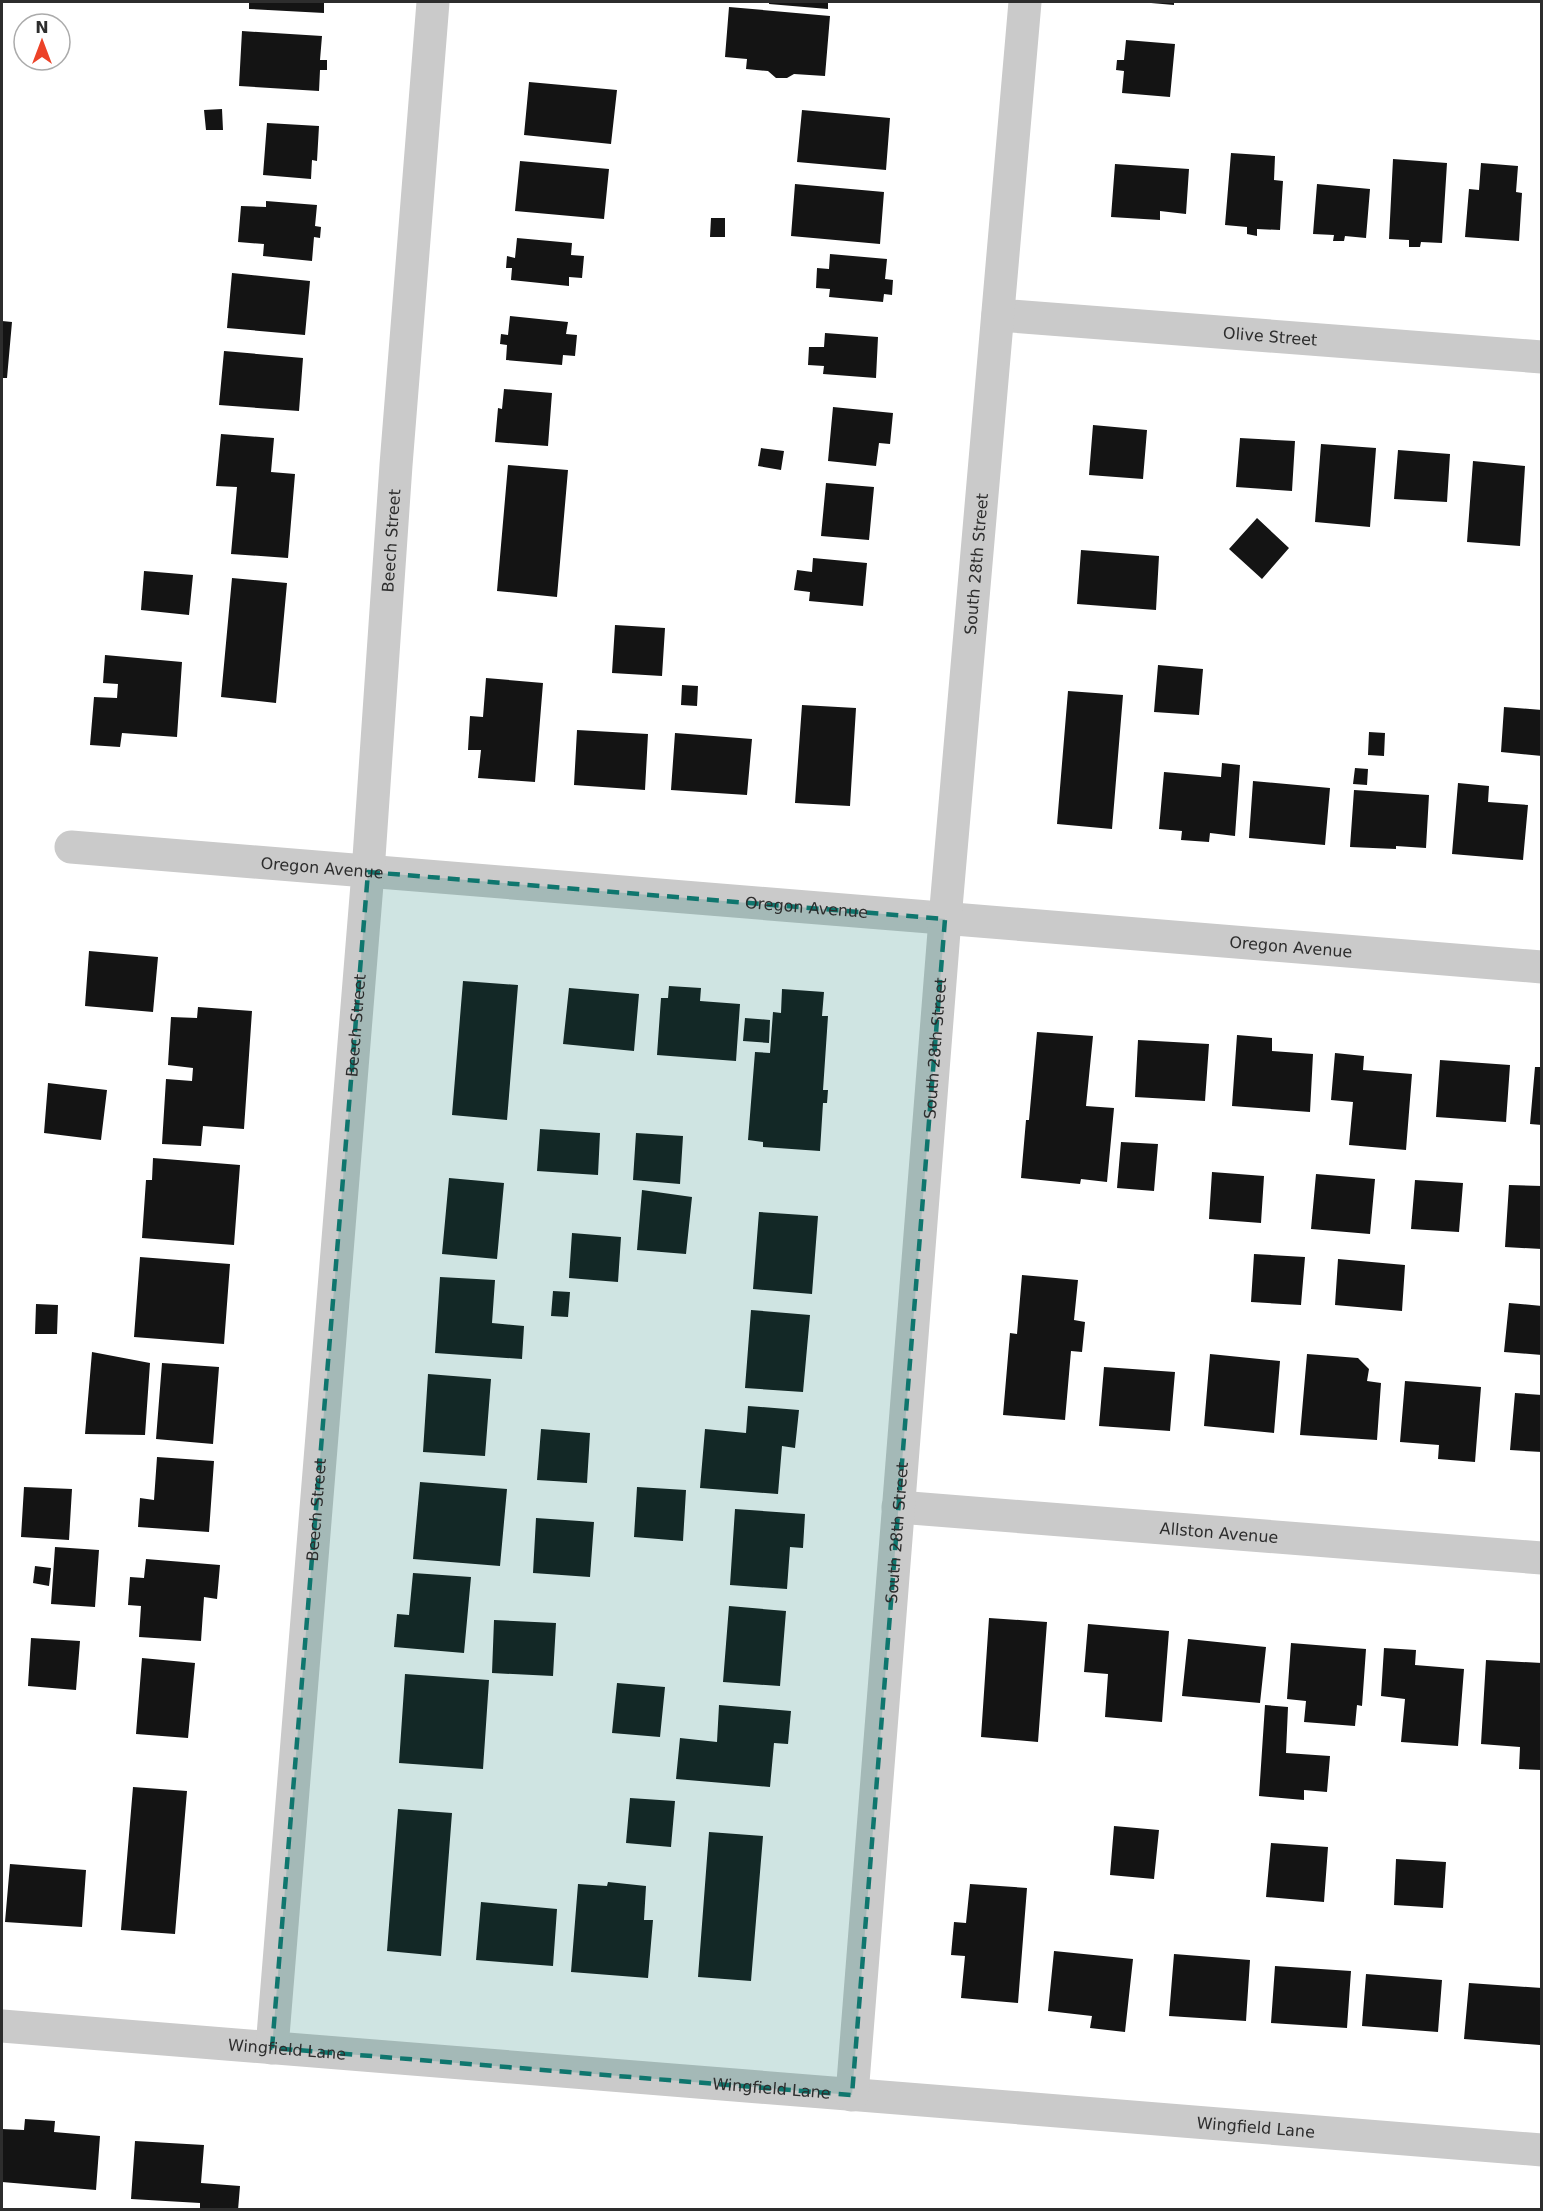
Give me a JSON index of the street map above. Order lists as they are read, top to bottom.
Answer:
{
  "streets": {
    "street": [
      "Olive Street",
      "Beech Street",
      "South 28th Street",
      "Oregon Avenue",
      "Allston Avenue",
      "Wingfield Lane"
    ]
  },
  "crossings": [
    ["Olive Street", "South 28th Street"],
    ["Beech Street", "Oregon Avenue"],
    ["Beech Street", "Wingfield Lane"],
    ["South 28th Street", "Oregon Avenue"],
    ["South 28th Street", "Allston Avenue"],
    ["South 28th Street", "Wingfield Lane"]
  ],
  "north": "top"
}
